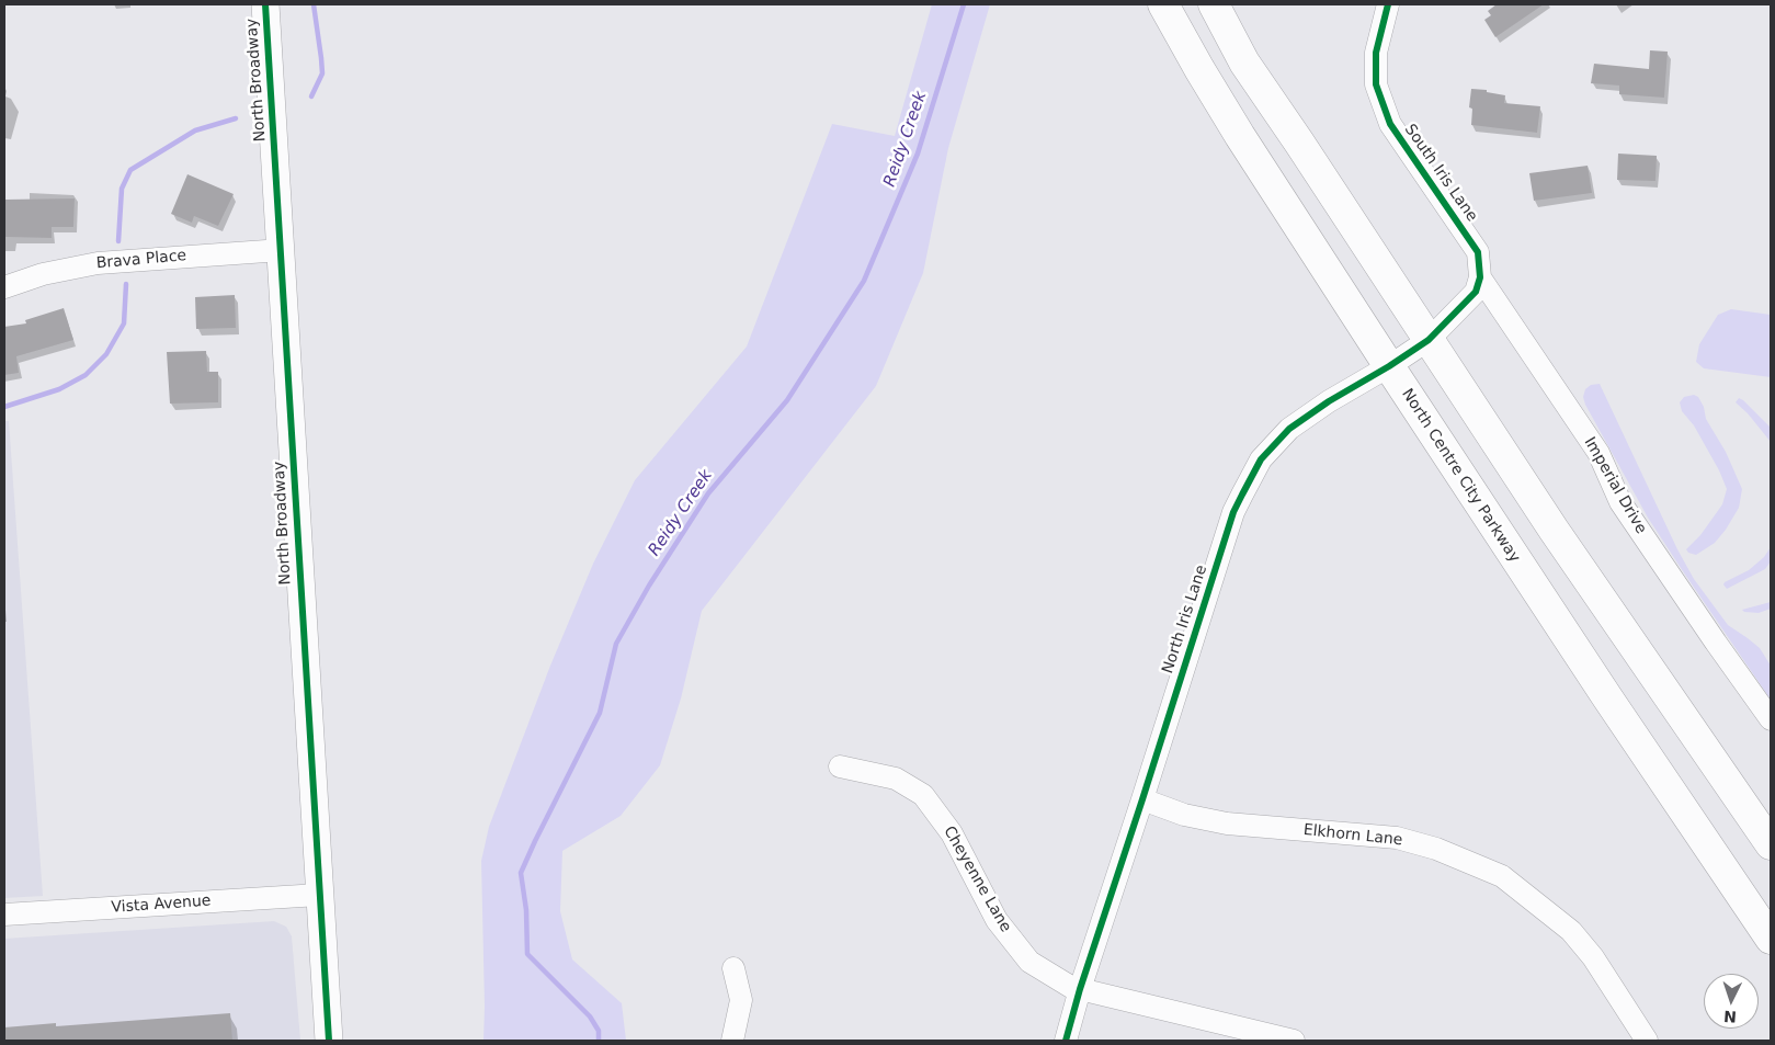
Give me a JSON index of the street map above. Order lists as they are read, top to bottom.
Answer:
{
  "streets": {
    "highway": ["North Centre City Parkway"],
    "main road": ["North Broadway"],
    "street": [
      "South Iris Lane",
      "Brava Place",
      "Imperial Drive",
      "North Iris Lane",
      "Elkhorn Lane",
      "Cheyenne Lane",
      "Vista Avenue"
    ]
  },
  "crossings": [
    ["North Broadway", "Brava Place"],
    ["North Broadway", "Vista Avenue"],
    ["South Iris Lane", "Imperial Drive"],
    ["North Centre City Parkway", "North Iris Lane"],
    ["North Iris Lane", "Elkhorn Lane"],
    ["North Iris Lane", "Cheyenne Lane"]
  ],
  "water": ["Reidy Creek"],
  "north": "bottom"
}
